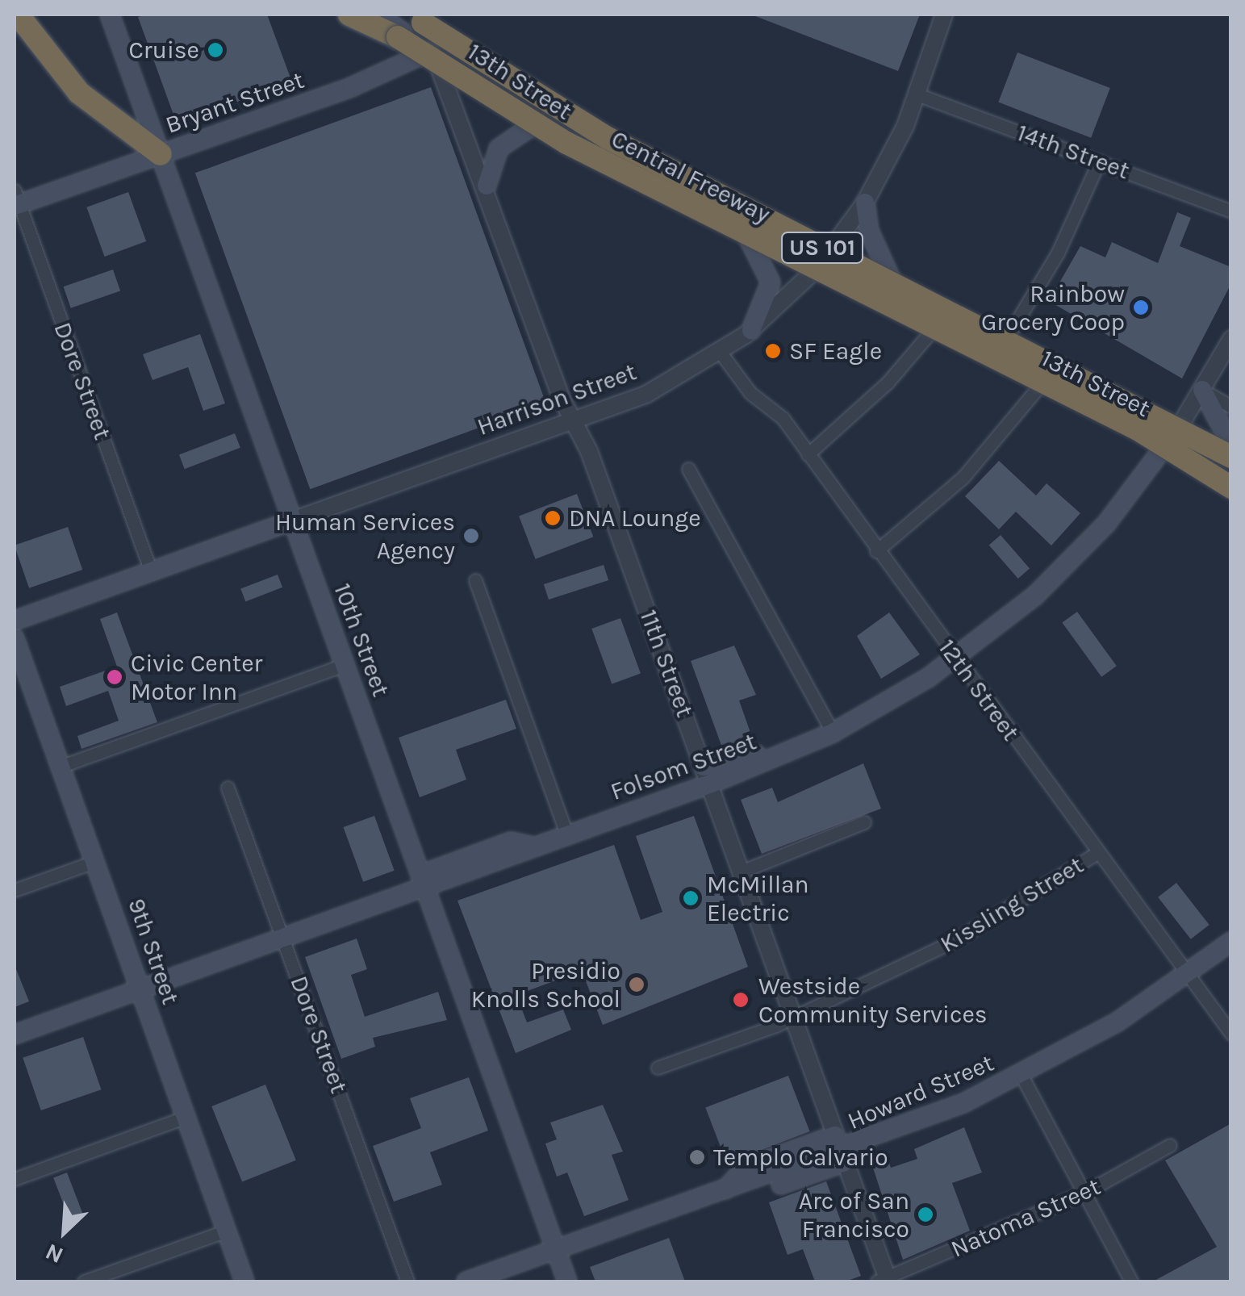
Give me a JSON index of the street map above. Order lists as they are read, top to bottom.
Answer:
{
  "streets": {
    "highway": ["Central Freeway", "US 101"],
    "main road": [
      "13th Street",
      "Bryant Street",
      "Harrison Street",
      "10th Street",
      "Folsom Street",
      "9th Street",
      "Howard Street"
    ],
    "street": [
      "14th Street",
      "Dore Street",
      "11th Street",
      "12th Street",
      "Kissling Street",
      "Natoma Street"
    ]
  },
  "crossings": [
    ["13th Street", "Bryant Street"],
    ["13th Street", "Central Freeway"],
    ["13th Street", "Harrison Street"],
    ["13th Street", "11th Street"],
    ["13th Street", "Folsom Street"],
    ["Bryant Street", "Dore Street"],
    ["Bryant Street", "10th Street"],
    ["Bryant Street", "11th Street"],
    ["14th Street", "Harrison Street"],
    ["Central Freeway", "US 101"],
    ["Dore Street", "Harrison Street"],
    ["Dore Street", "Folsom Street"],
    ["Harrison Street", "10th Street"],
    ["Harrison Street", "11th Street"],
    ["Harrison Street", "12th Street"],
    ["10th Street", "Folsom Street"],
    ["10th Street", "Howard Street"],
    ["11th Street", "Folsom Street"],
    ["11th Street", "Kissling Street"],
    ["11th Street", "Howard Street"],
    ["11th Street", "Natoma Street"],
    ["12th Street", "Folsom Street"],
    ["12th Street", "Kissling Street"],
    ["12th Street", "Howard Street"],
    ["Folsom Street", "9th Street"]
  ],
  "places": [
    "Cruise",
    "Rainbow Grocery Coop",
    "SF Eagle",
    "DNA Lounge",
    "Human Services Agency",
    "Civic Center Motor Inn",
    "McMillan Electric",
    "Presidio Knolls School",
    "Westside Community Services",
    "Templo Calvario",
    "Arc of San Francisco"
  ],
  "north": "bottom left"
}
